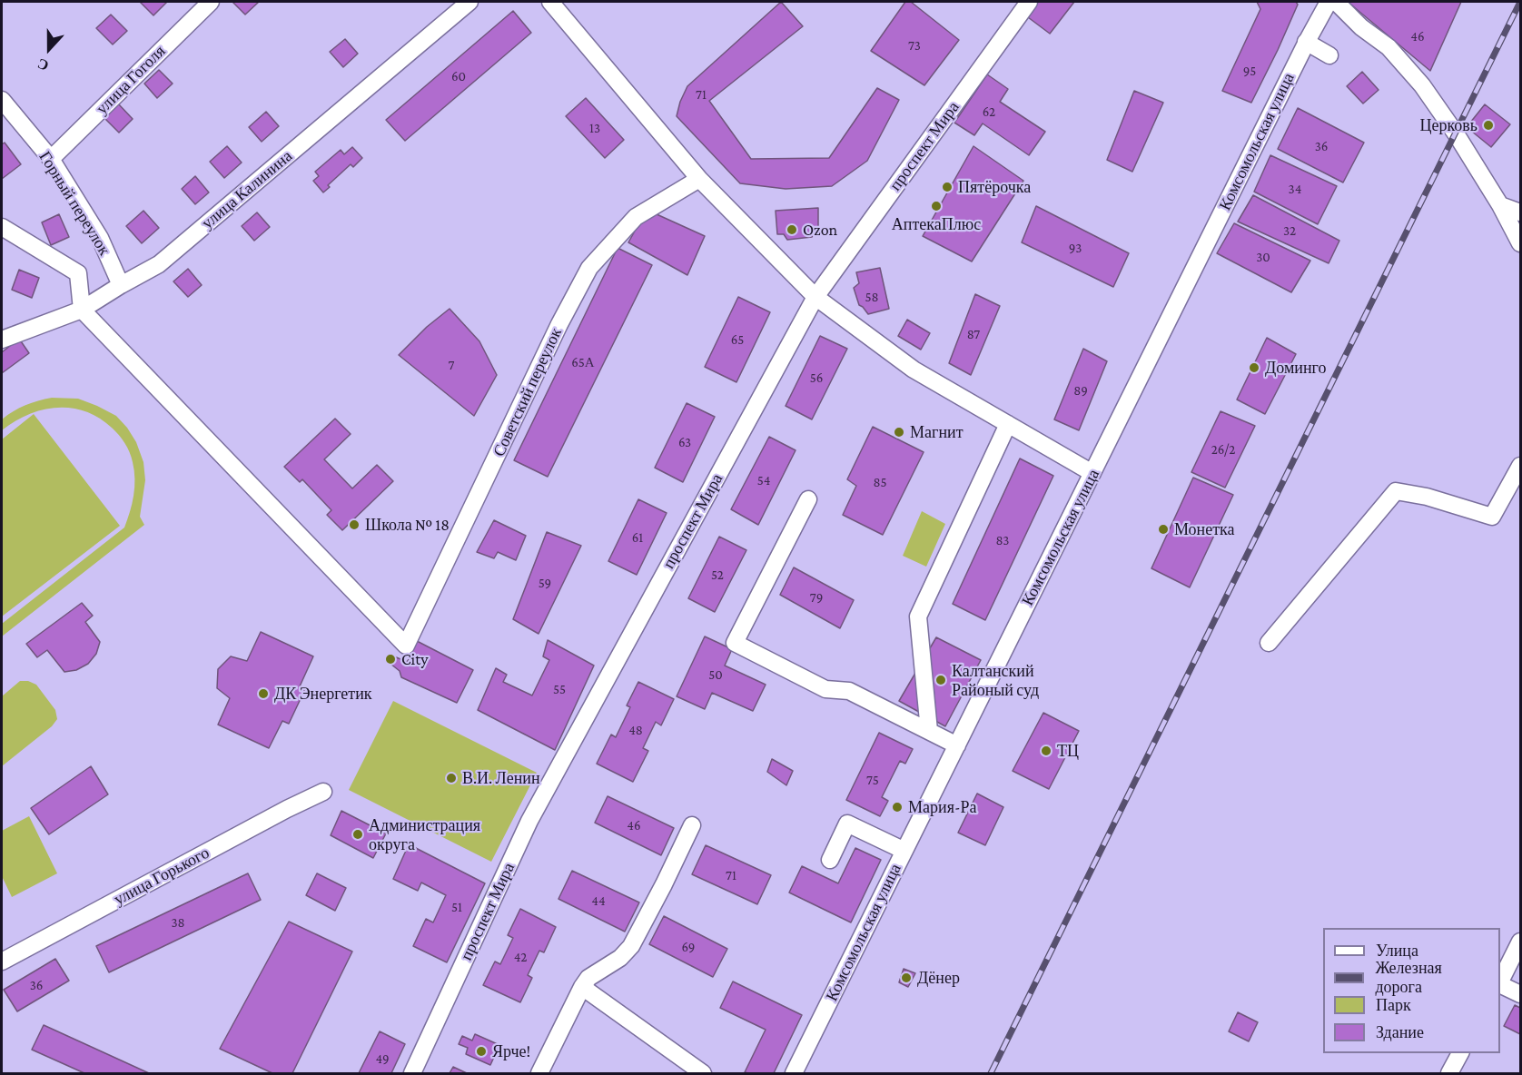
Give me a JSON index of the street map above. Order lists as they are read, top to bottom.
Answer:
{
  "streets": {
    "street": [
      "улица Гоголя",
      "Комсомольская улица",
      "проспект Мира",
      "улица Калинина",
      "Горный переулок",
      "Советский переулок",
      "улица Горького"
    ]
  },
  "crossings": [
    ["улица Гоголя", "Горный переулок"],
    ["улица Калинина", "Горный переулок"],
    ["улица Калинина", "Советский переулок"]
  ],
  "places": [
    "Церковь",
    "Пятёрочка",
    "АптекаПлюс",
    "Ozon",
    "Доминго",
    "Магнит",
    "Школа № 18",
    "Монетка",
    "City",
    "Калтанский Районый суд",
    "ДК Энергетик",
    "ТЦ",
    "В.И. Ленин",
    "Мария-Ра",
    "Администрация округа",
    "Дёнер",
    "Ярче!"
  ],
  "house_numbers": [
    "46",
    "73",
    "95",
    "60",
    "71",
    "62",
    "13",
    "36",
    "34",
    "32",
    "93",
    "30",
    "58",
    "87",
    "65",
    "65А",
    "7",
    "56",
    "89",
    "63",
    "26/2",
    "54",
    "85",
    "61",
    "83",
    "52",
    "59",
    "79",
    "50",
    "55",
    "48",
    "75",
    "46",
    "71",
    "44",
    "51",
    "38",
    "69",
    "42",
    "36",
    "49"
  ],
  "legend": [
    "Улица",
    "Железная дорога",
    "Парк",
    "Здание"
  ],
  "north": "bottom"
}
